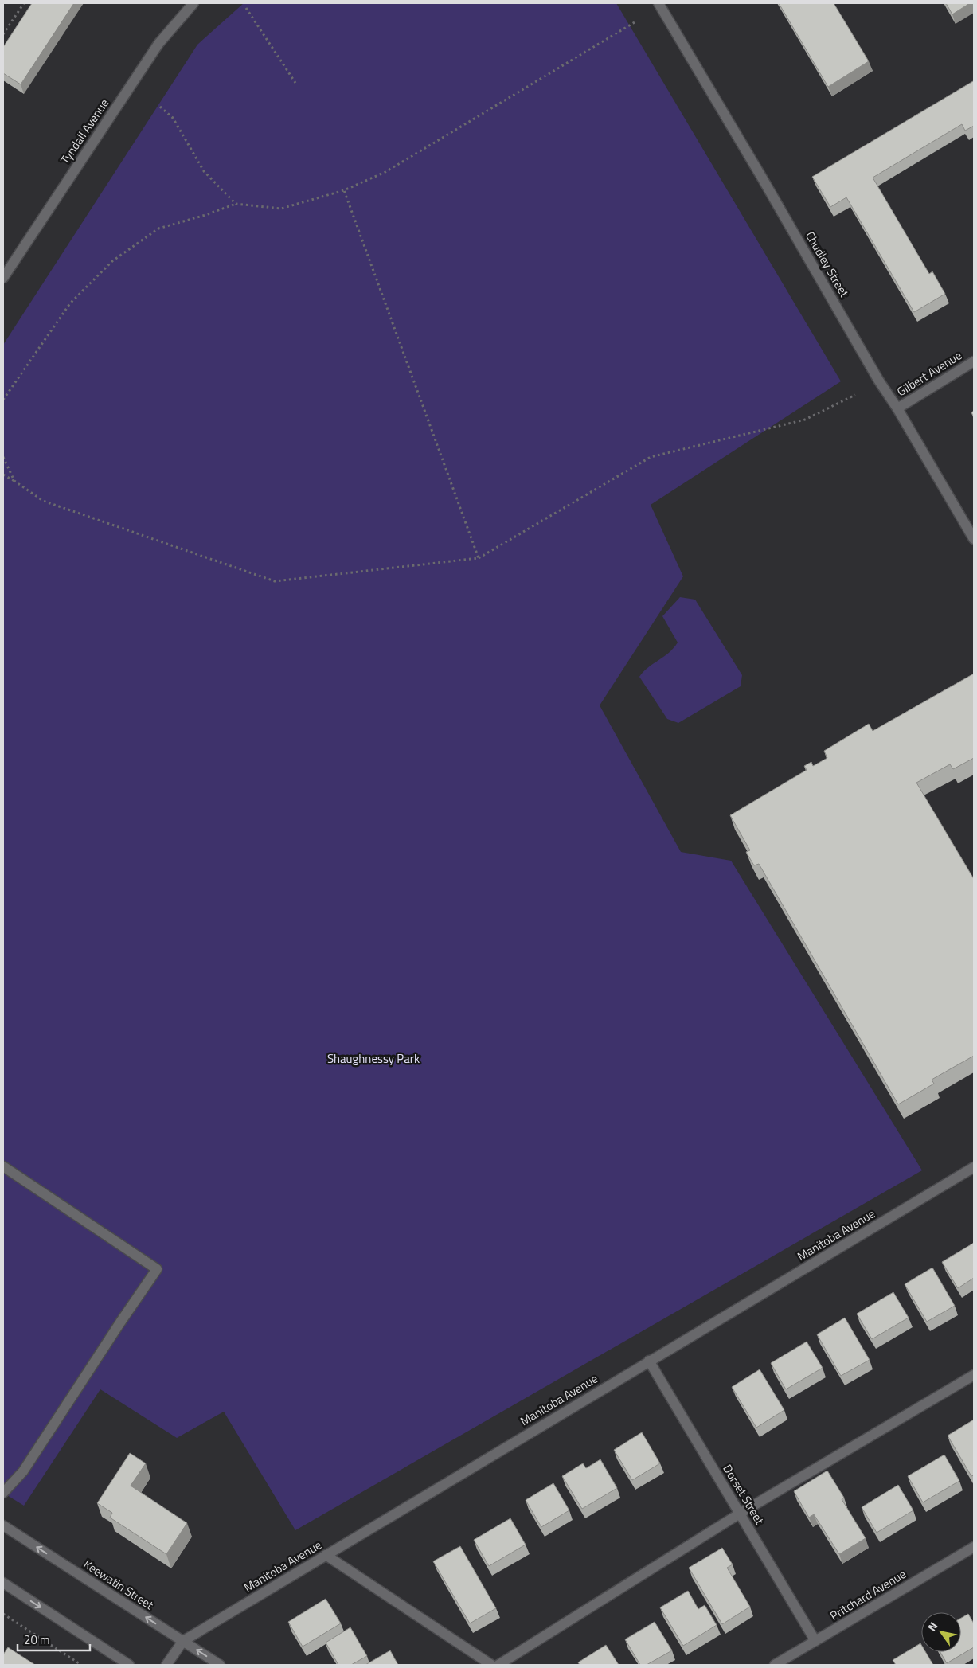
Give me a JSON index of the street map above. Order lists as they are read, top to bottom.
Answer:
{
  "streets": {
    "street": [
      "Tyndall Avenue",
      "Chudley Street",
      "Gilbert Avenue",
      "Manitoba Avenue",
      "Dorset Street",
      "Keewatin Street",
      "Pritchard Avenue"
    ]
  },
  "crossings": [
    ["Chudley Street", "Gilbert Avenue"],
    ["Manitoba Avenue", "Dorset Street"],
    ["Manitoba Avenue", "Keewatin Street"],
    ["Dorset Street", "Pritchard Avenue"]
  ],
  "parks": ["Shaughnessy Park"],
  "scale_bar": "20 m",
  "north": "top left"
}
